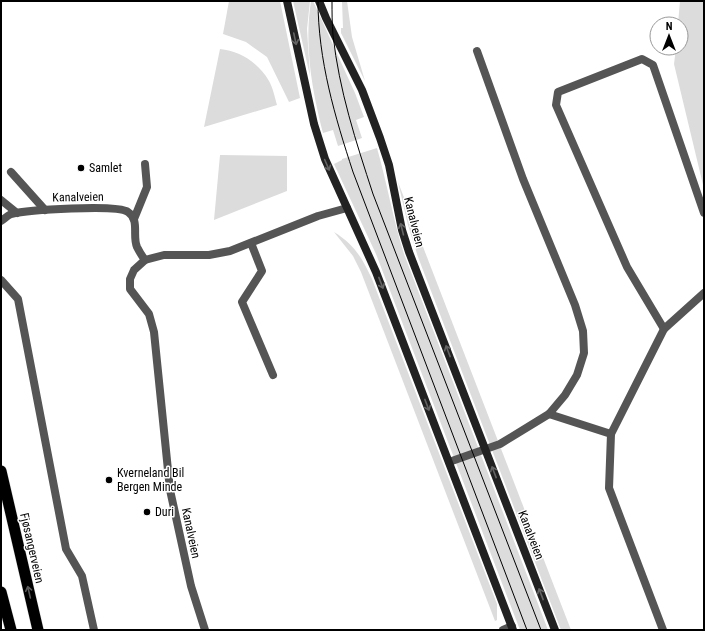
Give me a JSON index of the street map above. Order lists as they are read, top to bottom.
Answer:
{
  "streets": {
    "highway": ["Fjøsangerveien"],
    "main road": ["Kanalveien"]
  },
  "one_way": ["Fjøsangerveien"],
  "places": ["Samlet", "Kverneland Bil Bergen Minde", "Duri"],
  "north": "top"
}
